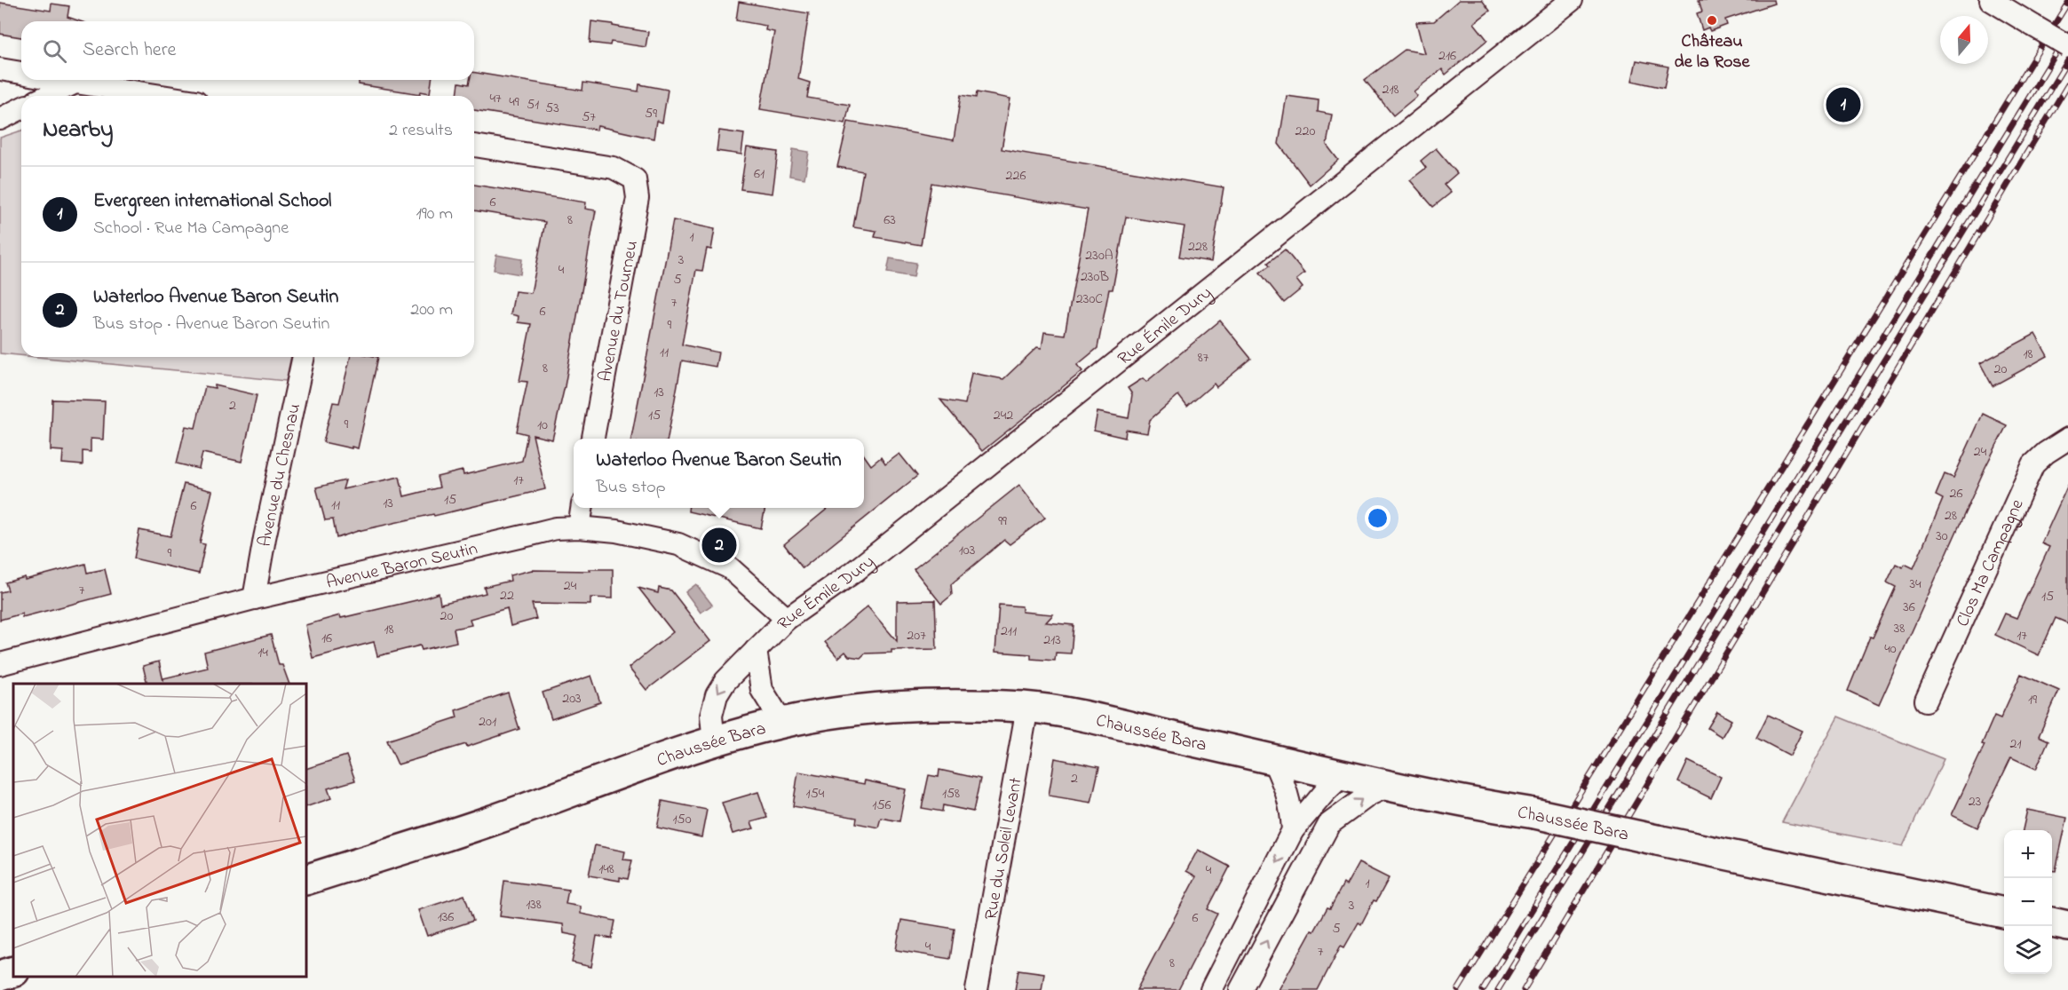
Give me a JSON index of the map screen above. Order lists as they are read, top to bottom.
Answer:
{
  "streets": {
    "main road": ["Chaussée Bara"],
    "street": [
      "Avenue du Tourneu",
      "Rue Émile Dury",
      "Avenue du Chesnau",
      "Clos Ma Campagne",
      "Avenue Baron Seutin",
      "Rue du Soleil Levant"
    ]
  },
  "crossings": [
    ["Rue Émile Dury", "Avenue Baron Seutin"],
    ["Rue Émile Dury", "Chaussée Bara"],
    ["Avenue du Chesnau", "Avenue Baron Seutin"],
    ["Chaussée Bara", "Rue du Soleil Levant"]
  ],
  "places": ["Château de la Rose"],
  "house_numbers": [
    "216",
    "218",
    "47",
    "49",
    "51",
    "53",
    "59",
    "57",
    "220",
    "61",
    "226",
    "6",
    "8",
    "63",
    "1",
    "228",
    "230A",
    "3",
    "4",
    "230B",
    "5",
    "230C",
    "7",
    "6",
    "9",
    "11",
    "18",
    "87",
    "8",
    "20",
    "13",
    "2",
    "15",
    "242",
    "9",
    "10",
    "24",
    "17",
    "26",
    "15",
    "13",
    "11",
    "6",
    "28",
    "99",
    "30",
    "103",
    "9",
    "34",
    "24",
    "7",
    "22",
    "15",
    "36",
    "20",
    "38",
    "18",
    "211",
    "207",
    "17",
    "16",
    "213",
    "40",
    "14",
    "203",
    "19",
    "201",
    "21",
    "2",
    "154",
    "158",
    "23",
    "156",
    "150",
    "148",
    "4",
    "1",
    "138",
    "3",
    "136",
    "6",
    "5",
    "4",
    "7",
    "8"
  ],
  "north": "top",
  "page": {
    "search": "Search here",
    "pins": ["1", "2"],
    "heading": ["Nearby", "2 results"],
    "list": [
      {
        "mark": "1",
        "name": "Evergreen international School",
        "note": "School · Rue Ma Campagne",
        "value": "190 m"
      },
      {
        "mark": "2",
        "name": "Waterloo Avenue Baron Seutin",
        "note": "Bus stop · Avenue Baron Seutin",
        "value": "200 m"
      }
    ],
    "popup": ["Waterloo Avenue Baron Seutin", "Bus stop"],
    "map_buttons": ["+", "−"]
  }
}
